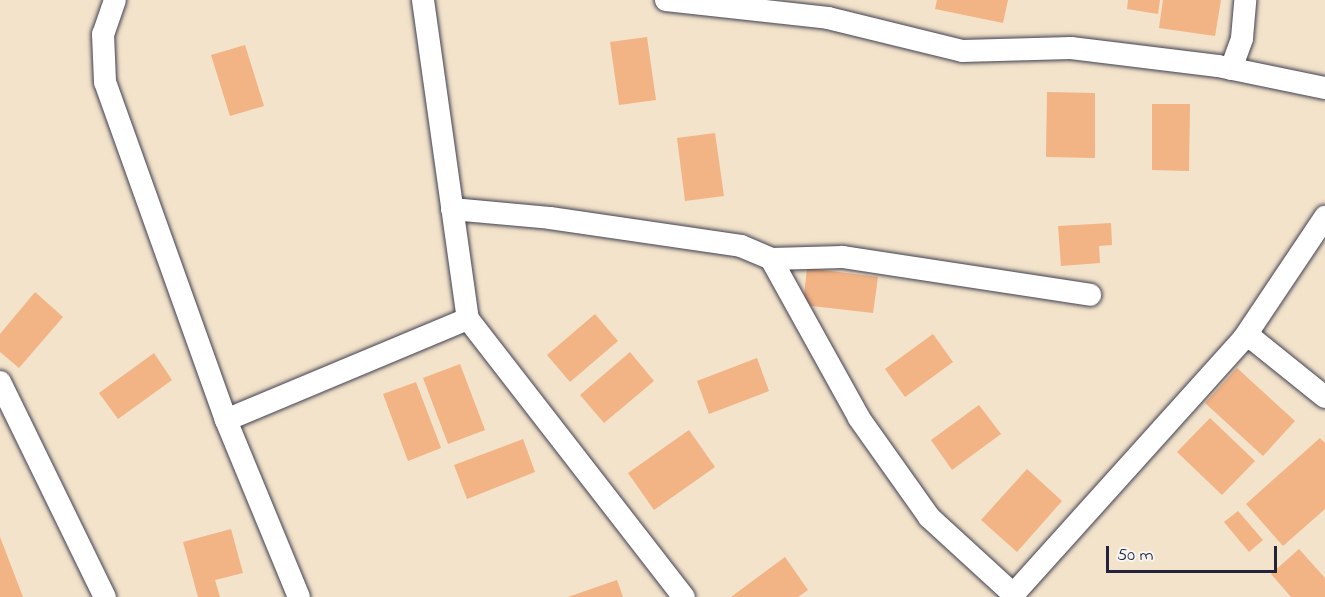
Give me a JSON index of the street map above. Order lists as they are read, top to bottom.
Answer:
{
  "scale_bar": "50 m"
}
